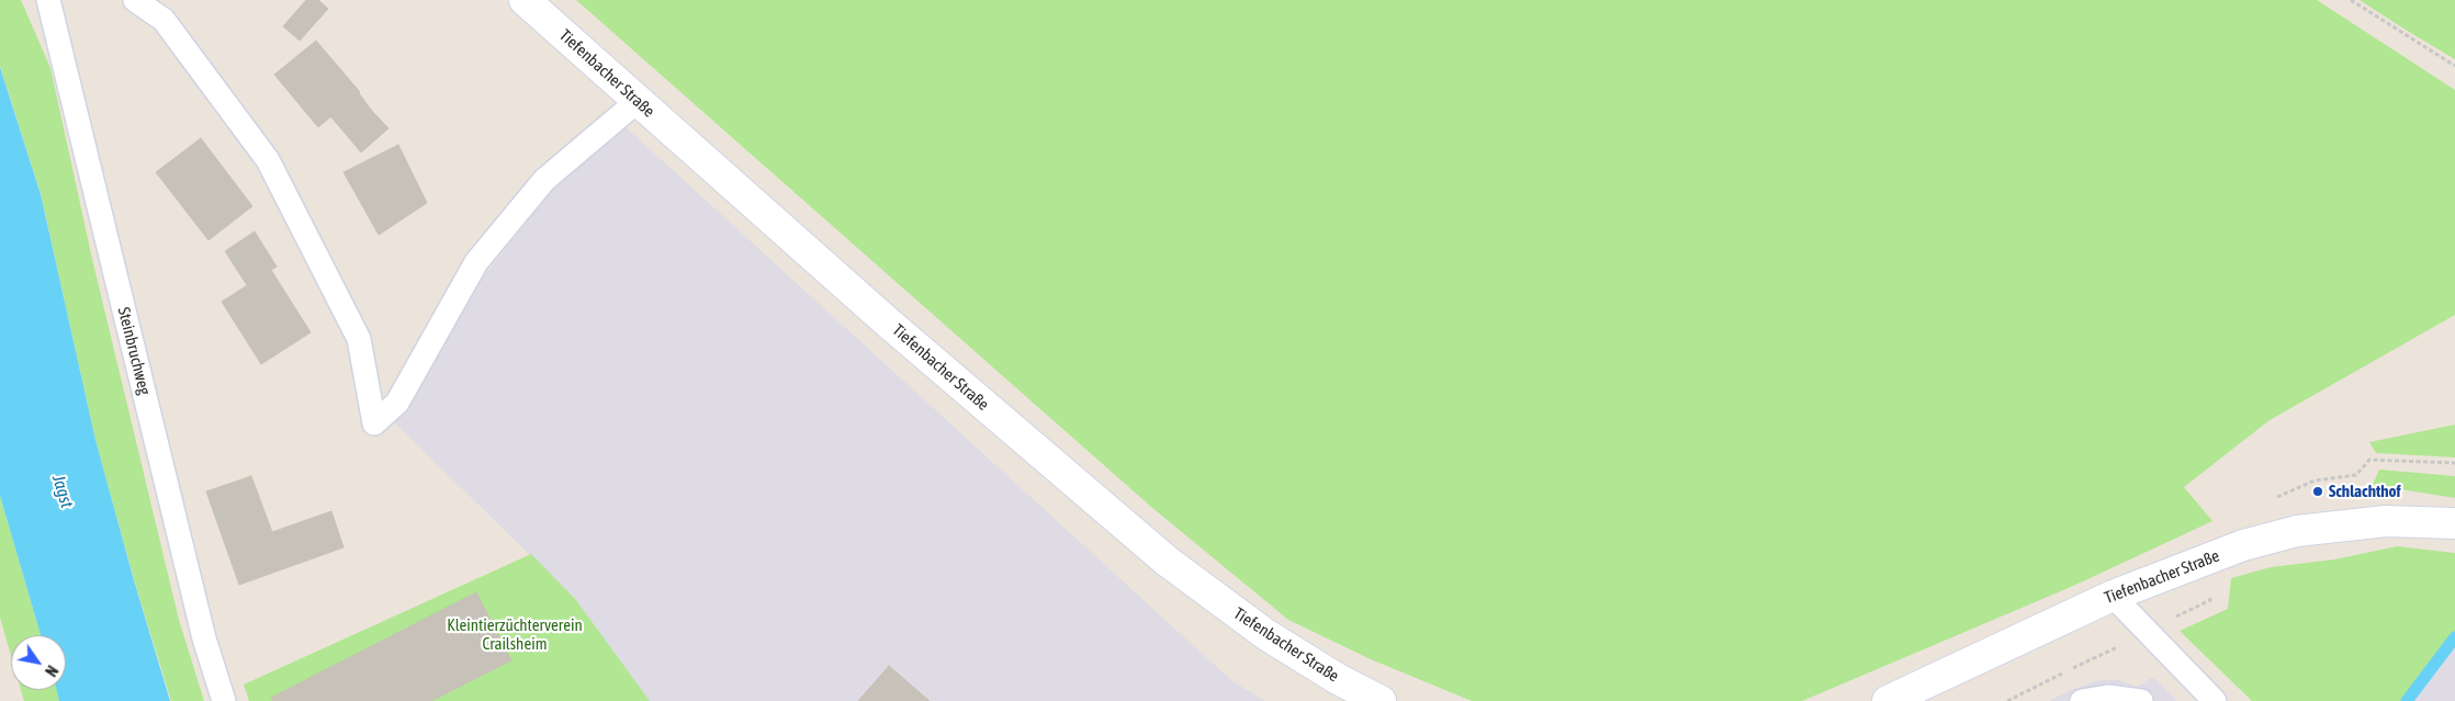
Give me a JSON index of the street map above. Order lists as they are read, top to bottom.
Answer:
{
  "streets": {
    "main road": ["Tiefenbacher Straße"],
    "lane": ["Steinbruchweg"]
  },
  "water": ["Jagst"],
  "parks": ["Kleintierzüchterverein Crailsheim"],
  "places": ["Schlachthof"],
  "north": "bottom right"
}
